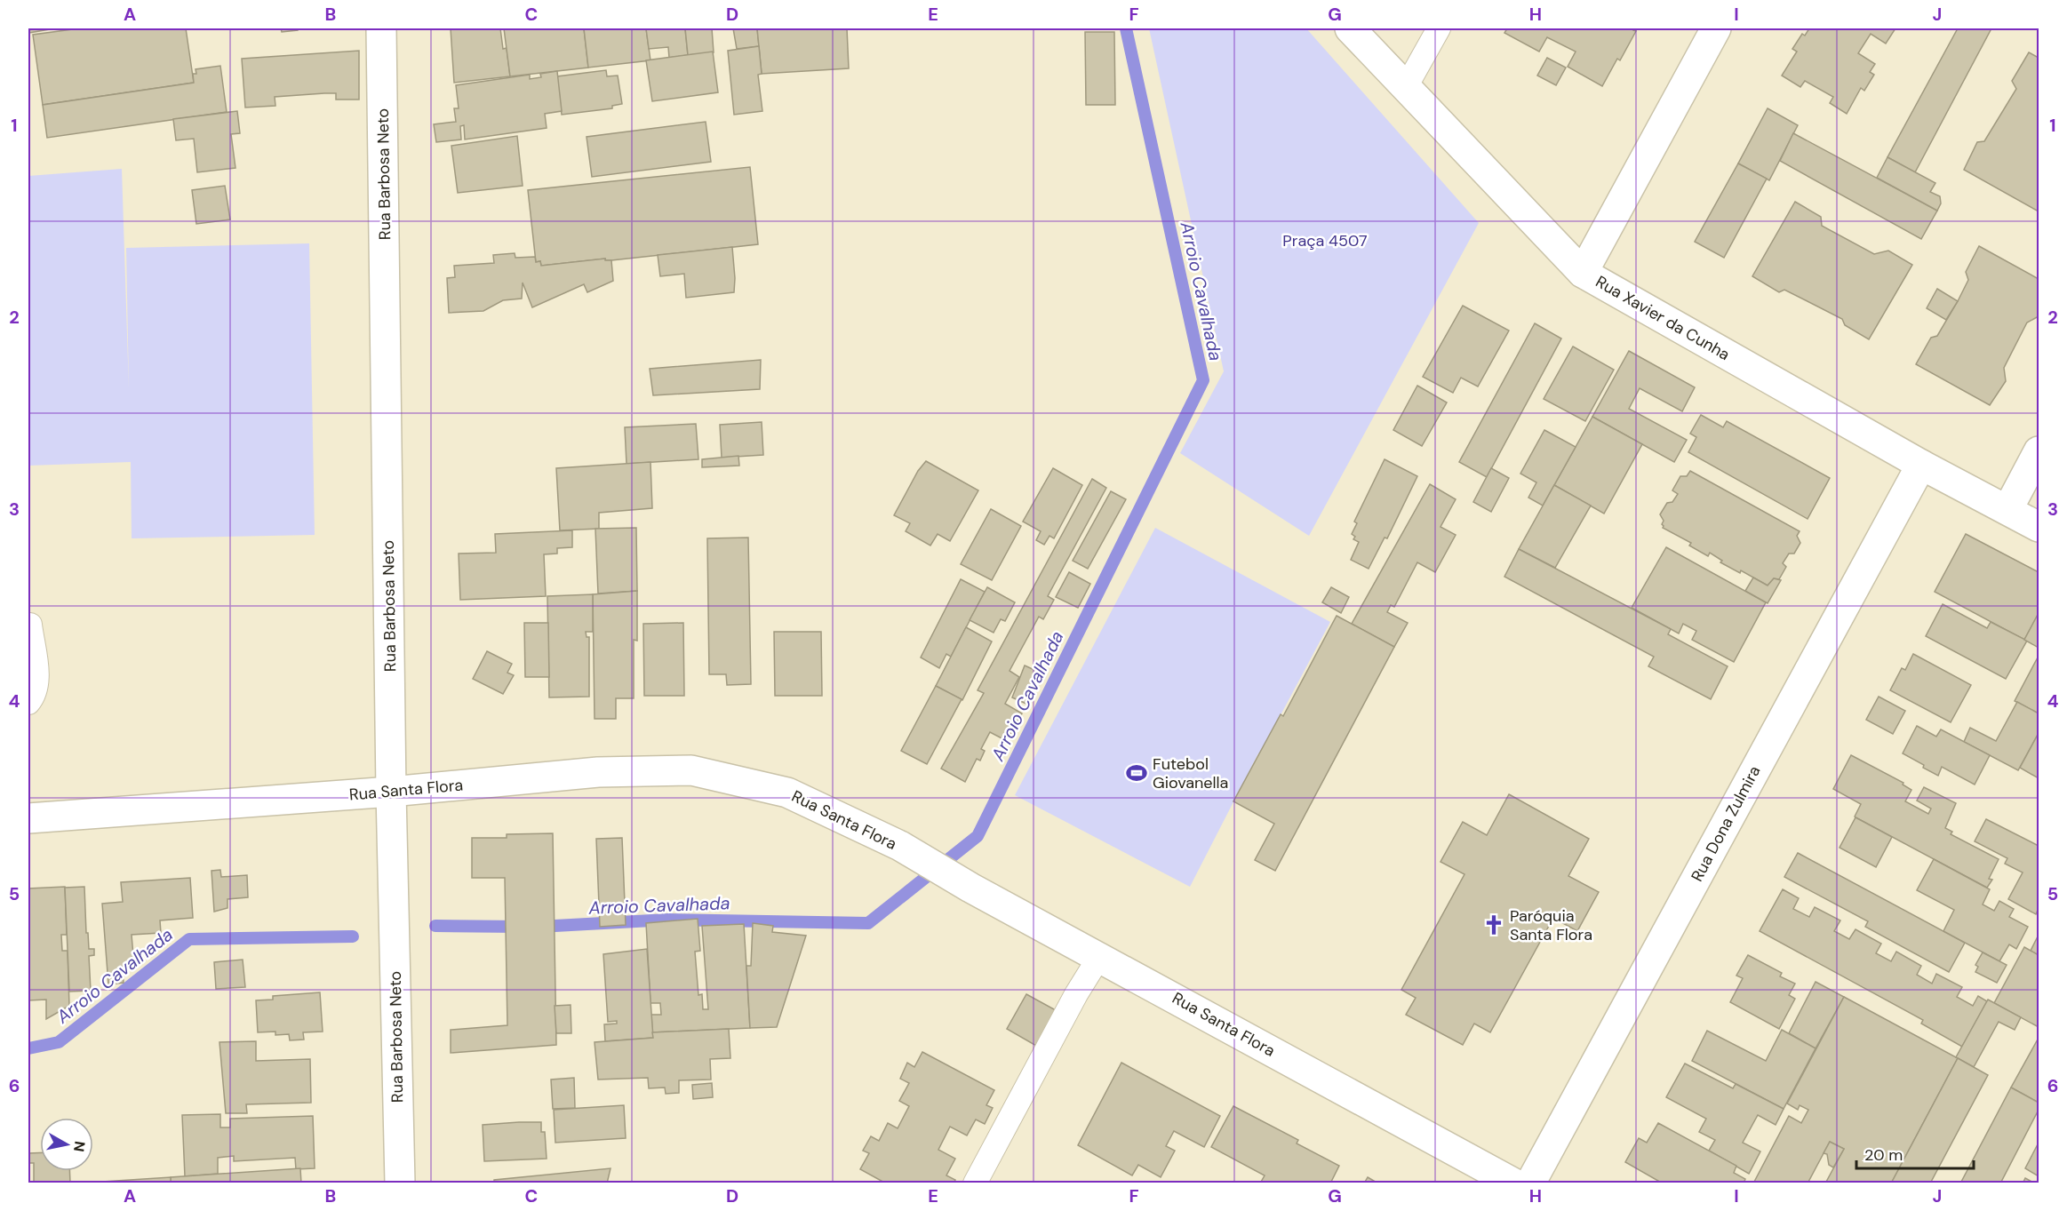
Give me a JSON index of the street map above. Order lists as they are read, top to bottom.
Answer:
{
  "streets": {
    "street": [
      "Rua Barbosa Neto",
      "Rua Xavier da Cunha",
      "Rua Santa Flora",
      "Rua Dona Zulmira"
    ]
  },
  "crossings": [
    ["Rua Barbosa Neto", "Rua Santa Flora"],
    ["Rua Xavier da Cunha", "Rua Dona Zulmira"]
  ],
  "water": ["Arroio Cavalhada"],
  "parks": ["Praça 4507"],
  "places": {
    "sports": ["Futebol Giovanella"],
    "church": ["Paróquia Santa Flora"]
  },
  "scale_bar": "20 m",
  "north": "right",
  "grid": {
    "columns": [
      "A",
      "B",
      "C",
      "D",
      "E",
      "F",
      "G",
      "H",
      "I",
      "J"
    ],
    "rows": [
      "1",
      "2",
      "3",
      "4",
      "5",
      "6"
    ]
  }
}
